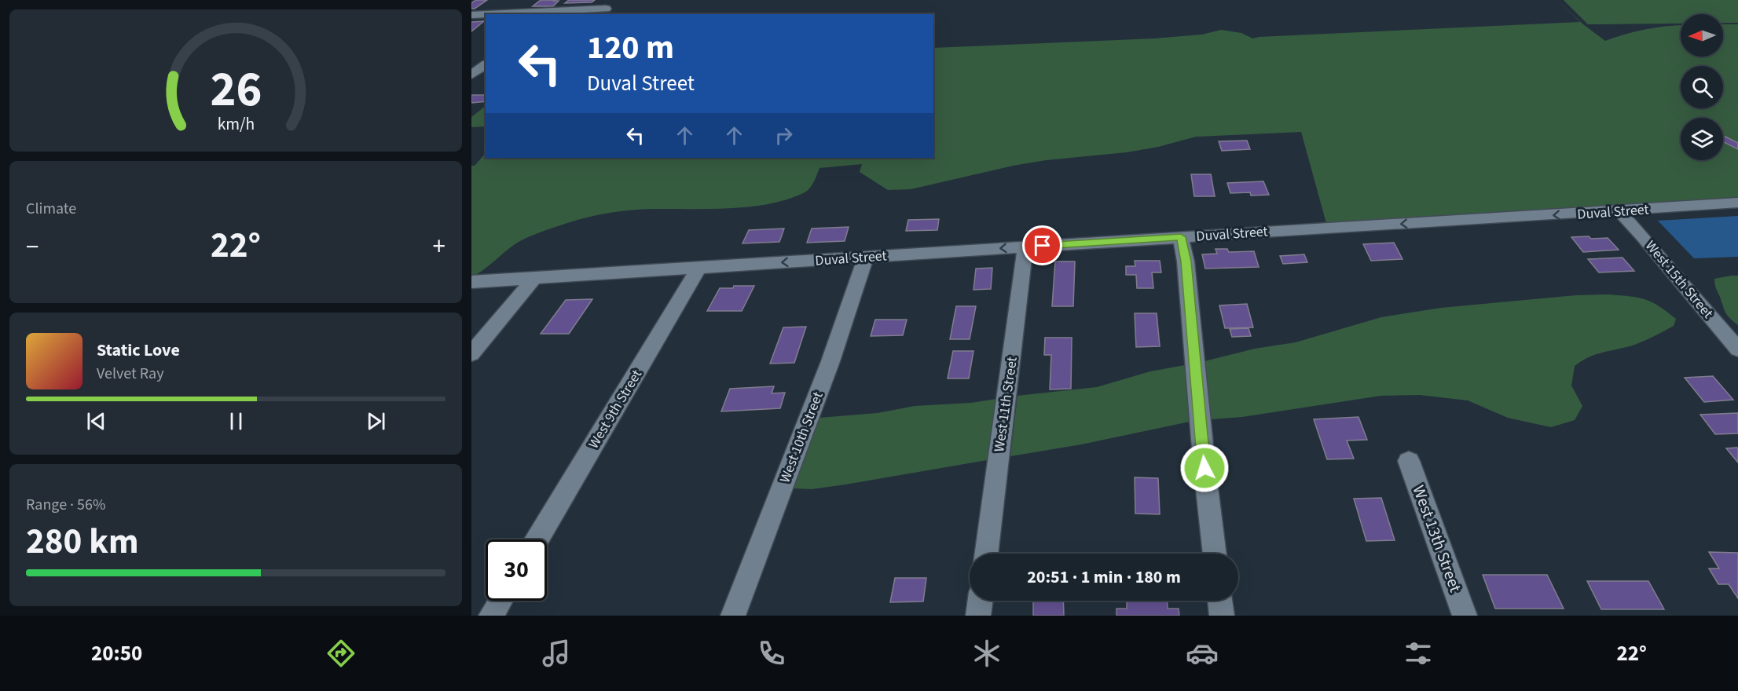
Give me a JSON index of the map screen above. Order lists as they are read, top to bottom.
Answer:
{
  "streets": {
    "street": [
      "Duval Street",
      "West 15th Street",
      "West 11th Street",
      "West 9th Street",
      "West 10th Street",
      "West 13th Street"
    ]
  },
  "crossings": [
    ["Duval Street", "West 15th Street"],
    ["Duval Street", "West 11th Street"],
    ["Duval Street", "West 9th Street"],
    ["Duval Street", "West 10th Street"]
  ],
  "one_way": ["Duval Street"],
  "north": "left",
  "page": {
    "turn": ["120 m", "Duval Street"],
    "tile": [
      "Climate",
      ["Range · 56%", "280 km"]
    ],
    "heat": ["−", "22°", "+"],
    "song": ["Static Love", "Velvet Ray"],
    "limit": "30",
    "trip": "20:51 · 1 min · 180 m",
    "tabs": ["20:50", "22°"],
    "gauge": ["26", "km/h"]
  }
}
